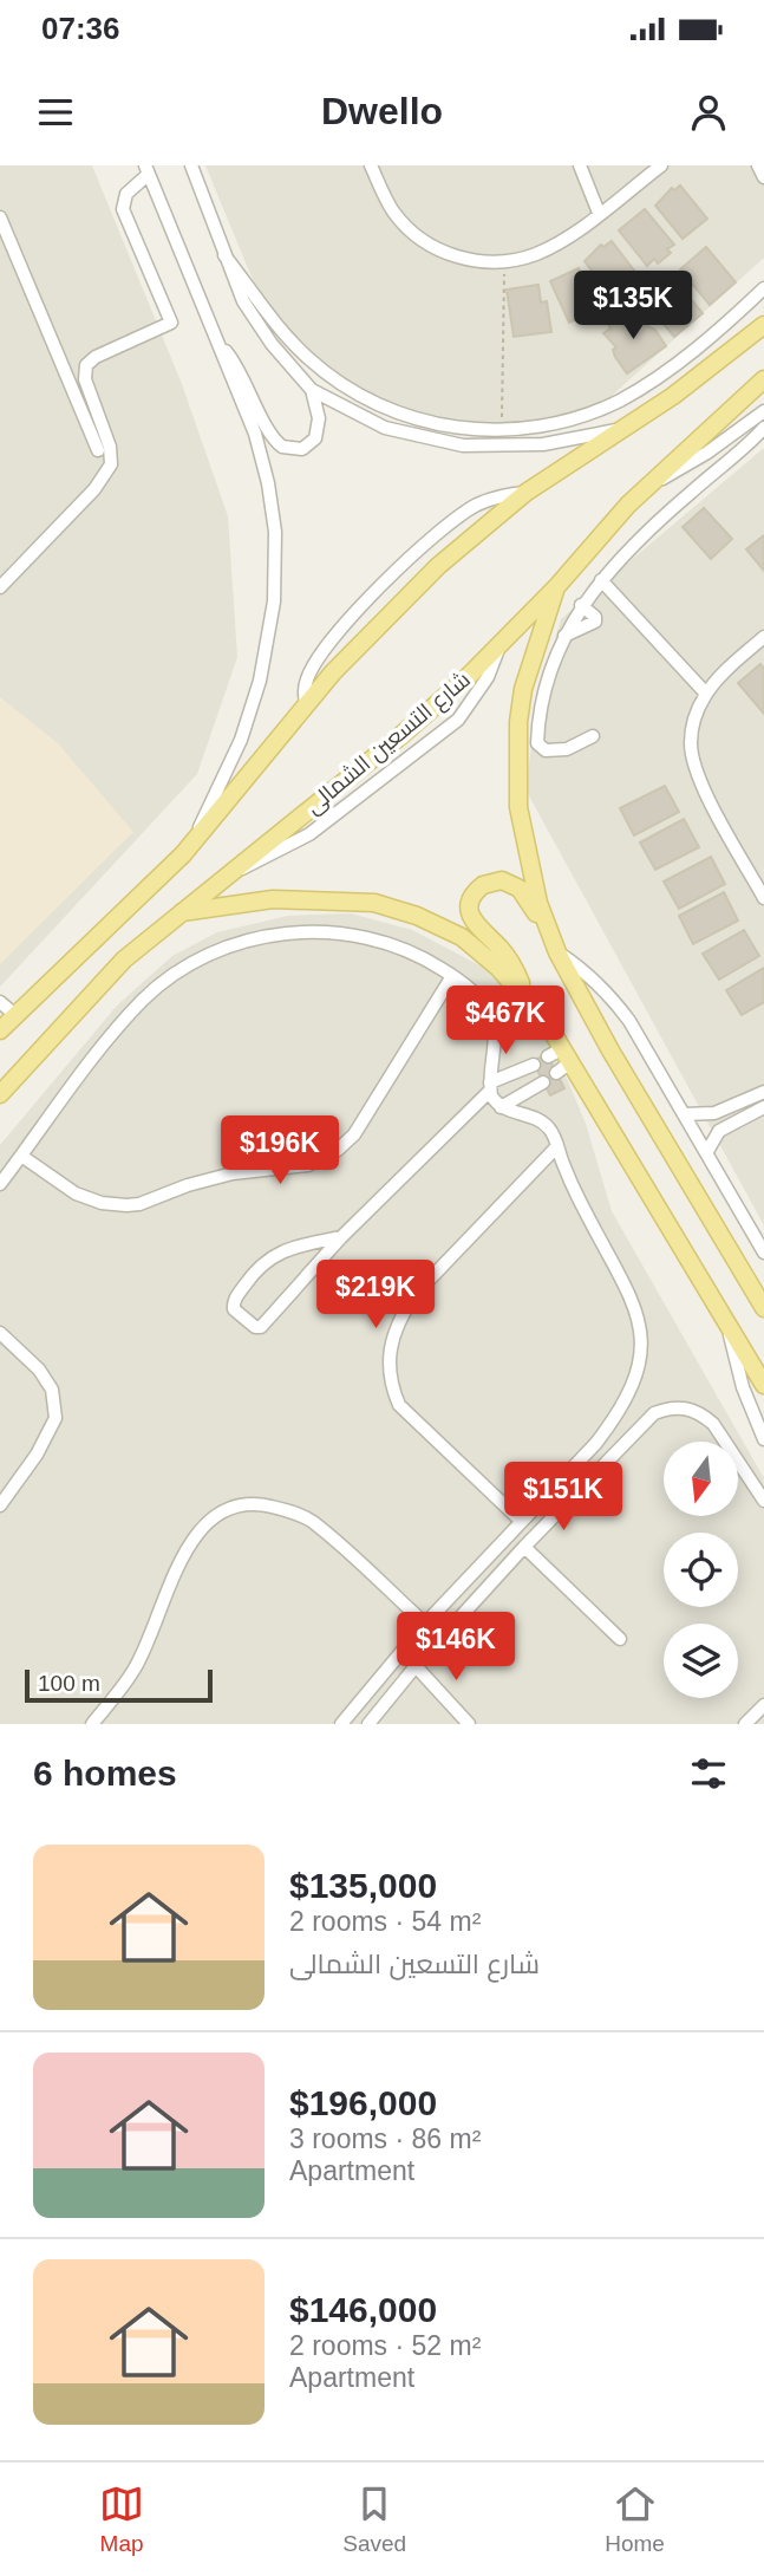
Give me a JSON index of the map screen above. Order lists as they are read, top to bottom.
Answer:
{
  "streets": {
    "main road": ["شارع التسعين الشمالى"]
  },
  "scale_bar": "100 m",
  "north": "bottom",
  "page": {
    "status": "07:36",
    "header": "Dwello",
    "price": [
      "$135K",
      "$467K",
      "$196K",
      "$219K",
      "$151K",
      "$146K"
    ],
    "scale": "100 m",
    "heading": "6 homes",
    "list": [
      {
        "name": "$135,000",
        "note": "2 rooms · 54 m² · شارع التسعين الشمالى"
      },
      {
        "name": "$196,000",
        "note": "3 rooms · 86 m² · Apartment"
      },
      {
        "name": "$146,000",
        "note": "2 rooms · 52 m² · Apartment"
      }
    ],
    "tabs": ["Map", "Saved", "Home"]
  }
}
